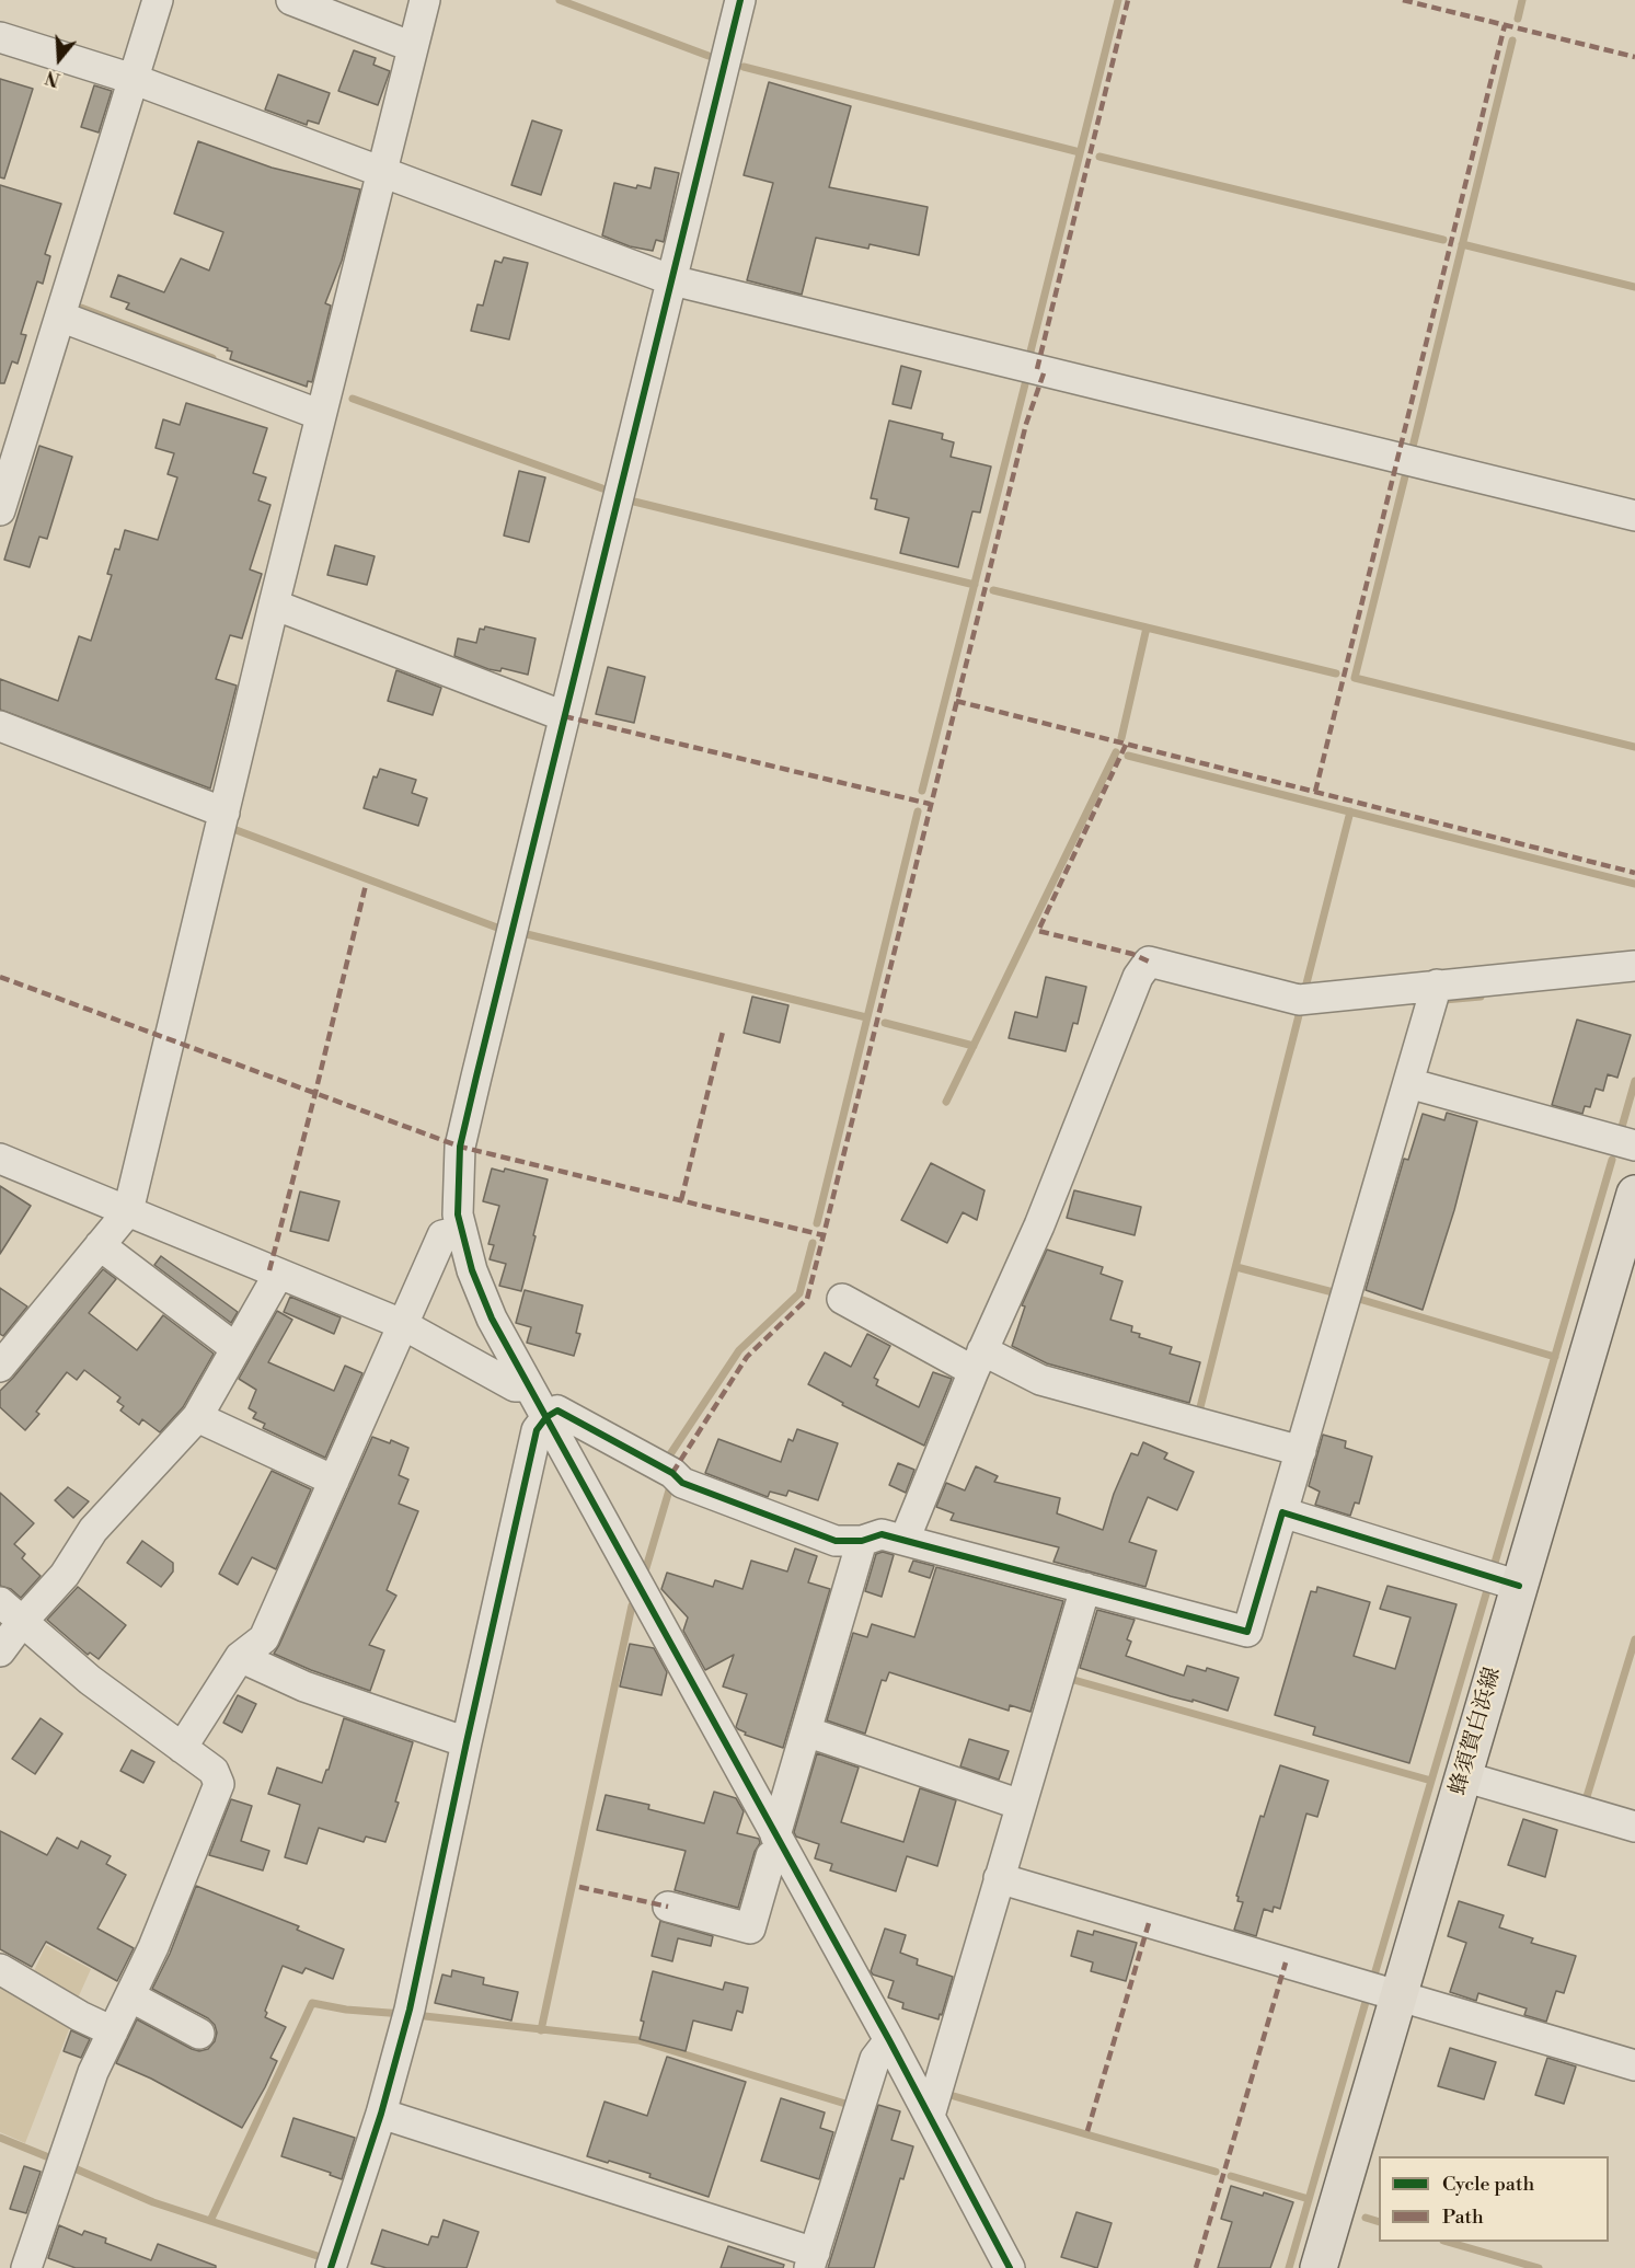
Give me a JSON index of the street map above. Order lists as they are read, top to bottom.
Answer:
{
  "streets": {
    "main road": ["蜂須賀白浜線"]
  },
  "legend": ["Cycle path", "Path"],
  "north": "bottom"
}
